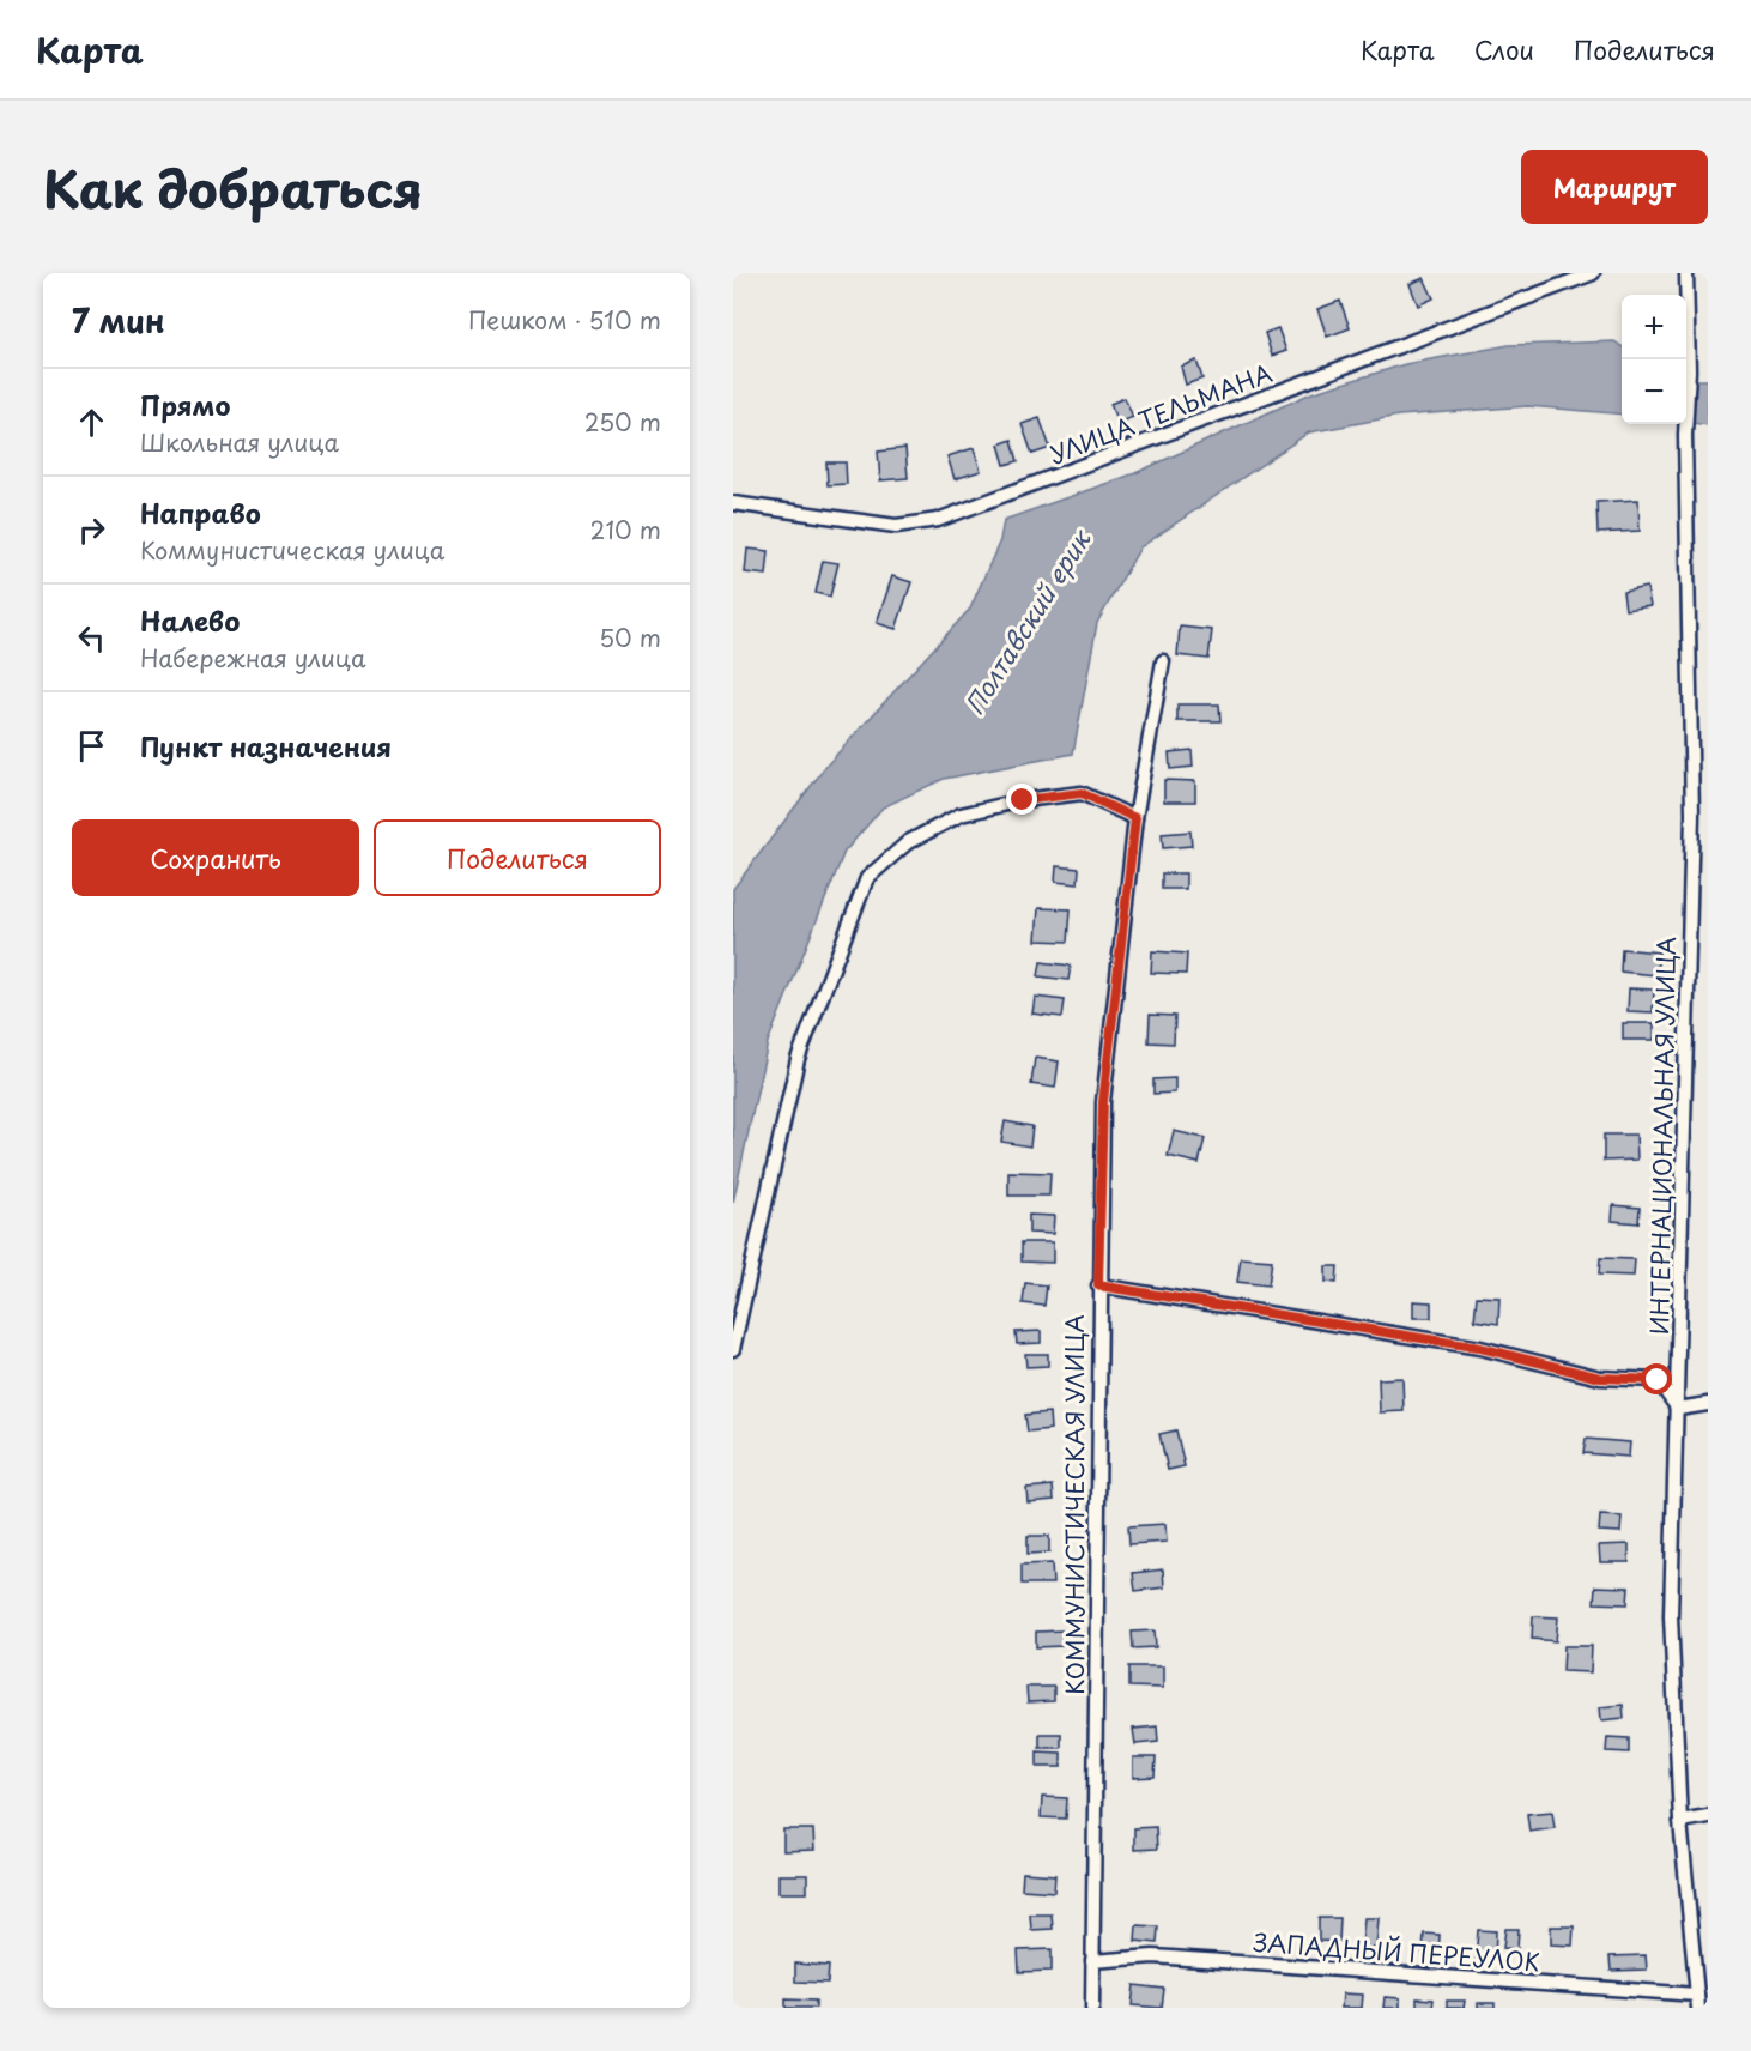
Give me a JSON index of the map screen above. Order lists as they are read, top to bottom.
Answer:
{
  "streets": {
    "street": [
      "УЛИЦА ТЕЛЬМАНА",
      "ИНТЕРНАЦИОНАЛЬНАЯ УЛИЦА",
      "КОММУНИСТИЧЕСКАЯ УЛИЦА",
      "ЗАПАДНЫЙ ПЕРЕУЛОК"
    ]
  },
  "crossings": [
    ["ИНТЕРНАЦИОНАЛЬНАЯ УЛИЦА", "ЗАПАДНЫЙ ПЕРЕУЛОК"],
    ["КОММУНИСТИЧЕСКАЯ УЛИЦА", "ЗАПАДНЫЙ ПЕРЕУЛОК"]
  ],
  "water": ["Полтавский ерик"],
  "page": {
    "header": "Карта",
    "nav": ["Карта", "Слои", "Поделиться"],
    "title": "Как добраться",
    "buttons": [
      "Маршрут",
      ["Сохранить", "Поделиться"]
    ],
    "heading": ["7 мин", "Пешком · 510 m"],
    "map_buttons": ["+", "−"],
    "list": [
      ["Прямо", "Школьная улица", "250 m"],
      ["Направо", "Коммунистическая улица", "210 m"],
      ["Налево", "Набережная улица", "50 m"],
      "Пункт назначения"
    ]
  }
}
